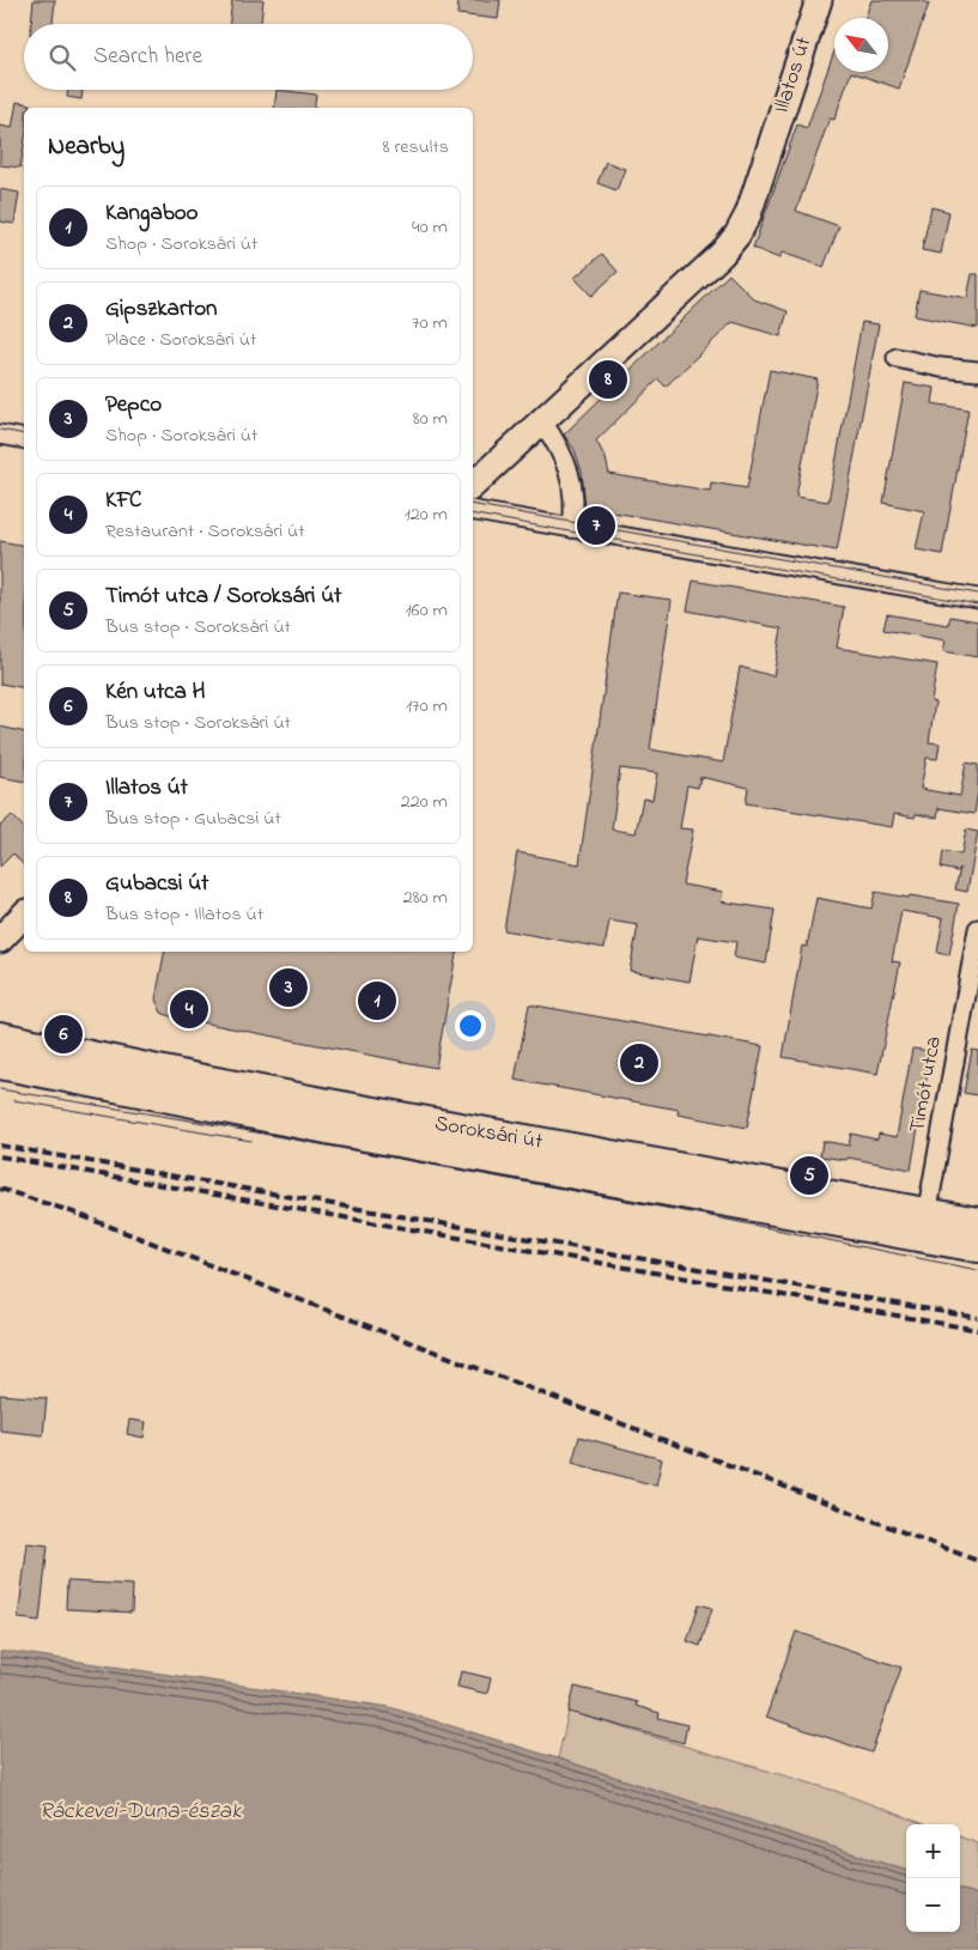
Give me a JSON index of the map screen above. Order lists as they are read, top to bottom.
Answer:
{
  "streets": {
    "main road": ["Soroksári út"],
    "street": ["Illatos út", "Timót utca"]
  },
  "crossings": [
    ["Timót utca", "Soroksári út"]
  ],
  "water": ["Ráckevei-Duna-észak"],
  "north": "top left",
  "page": {
    "search": "Search here",
    "heading": ["Nearby", "8 results"],
    "list": [
      {
        "mark": "1",
        "name": "Kangaboo",
        "note": "Shop · Soroksári út",
        "value": "40 m"
      },
      {
        "mark": "2",
        "name": "Gipszkarton",
        "note": "Place · Soroksári út",
        "value": "70 m"
      },
      {
        "mark": "3",
        "name": "Pepco",
        "note": "Shop · Soroksári út",
        "value": "80 m"
      },
      {
        "mark": "4",
        "name": "KFC",
        "note": "Restaurant · Soroksári út",
        "value": "120 m"
      },
      {
        "mark": "5",
        "name": "Timót utca / Soroksári út",
        "note": "Bus stop · Soroksári út",
        "value": "160 m"
      },
      {
        "mark": "6",
        "name": "Kén utca H",
        "note": "Bus stop · Soroksári út",
        "value": "170 m"
      },
      {
        "mark": "7",
        "name": "Illatos út",
        "note": "Bus stop · Gubacsi út",
        "value": "220 m"
      },
      {
        "mark": "8",
        "name": "Gubacsi út",
        "note": "Bus stop · Illatos út",
        "value": "280 m"
      }
    ],
    "pins": [
      "8",
      "7",
      "3",
      "1",
      "4",
      "6",
      "2",
      "5"
    ],
    "map_buttons": ["+", "−"]
  }
}
